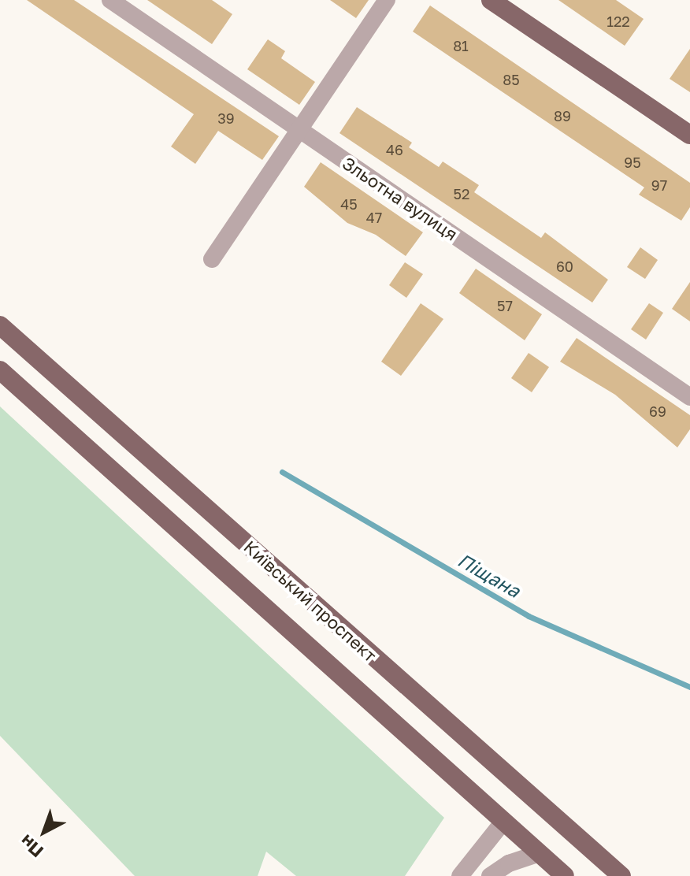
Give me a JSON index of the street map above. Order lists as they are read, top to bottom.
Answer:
{
  "streets": {
    "main road": ["Київський проспект"],
    "street": ["Зльотна вулиця"]
  },
  "water": ["Піщана"],
  "house_numbers": [
    "122",
    "81",
    "85",
    "89",
    "39",
    "46",
    "95",
    "97",
    "52",
    "45",
    "47",
    "60",
    "57",
    "69"
  ],
  "north": "bottom left"
}
